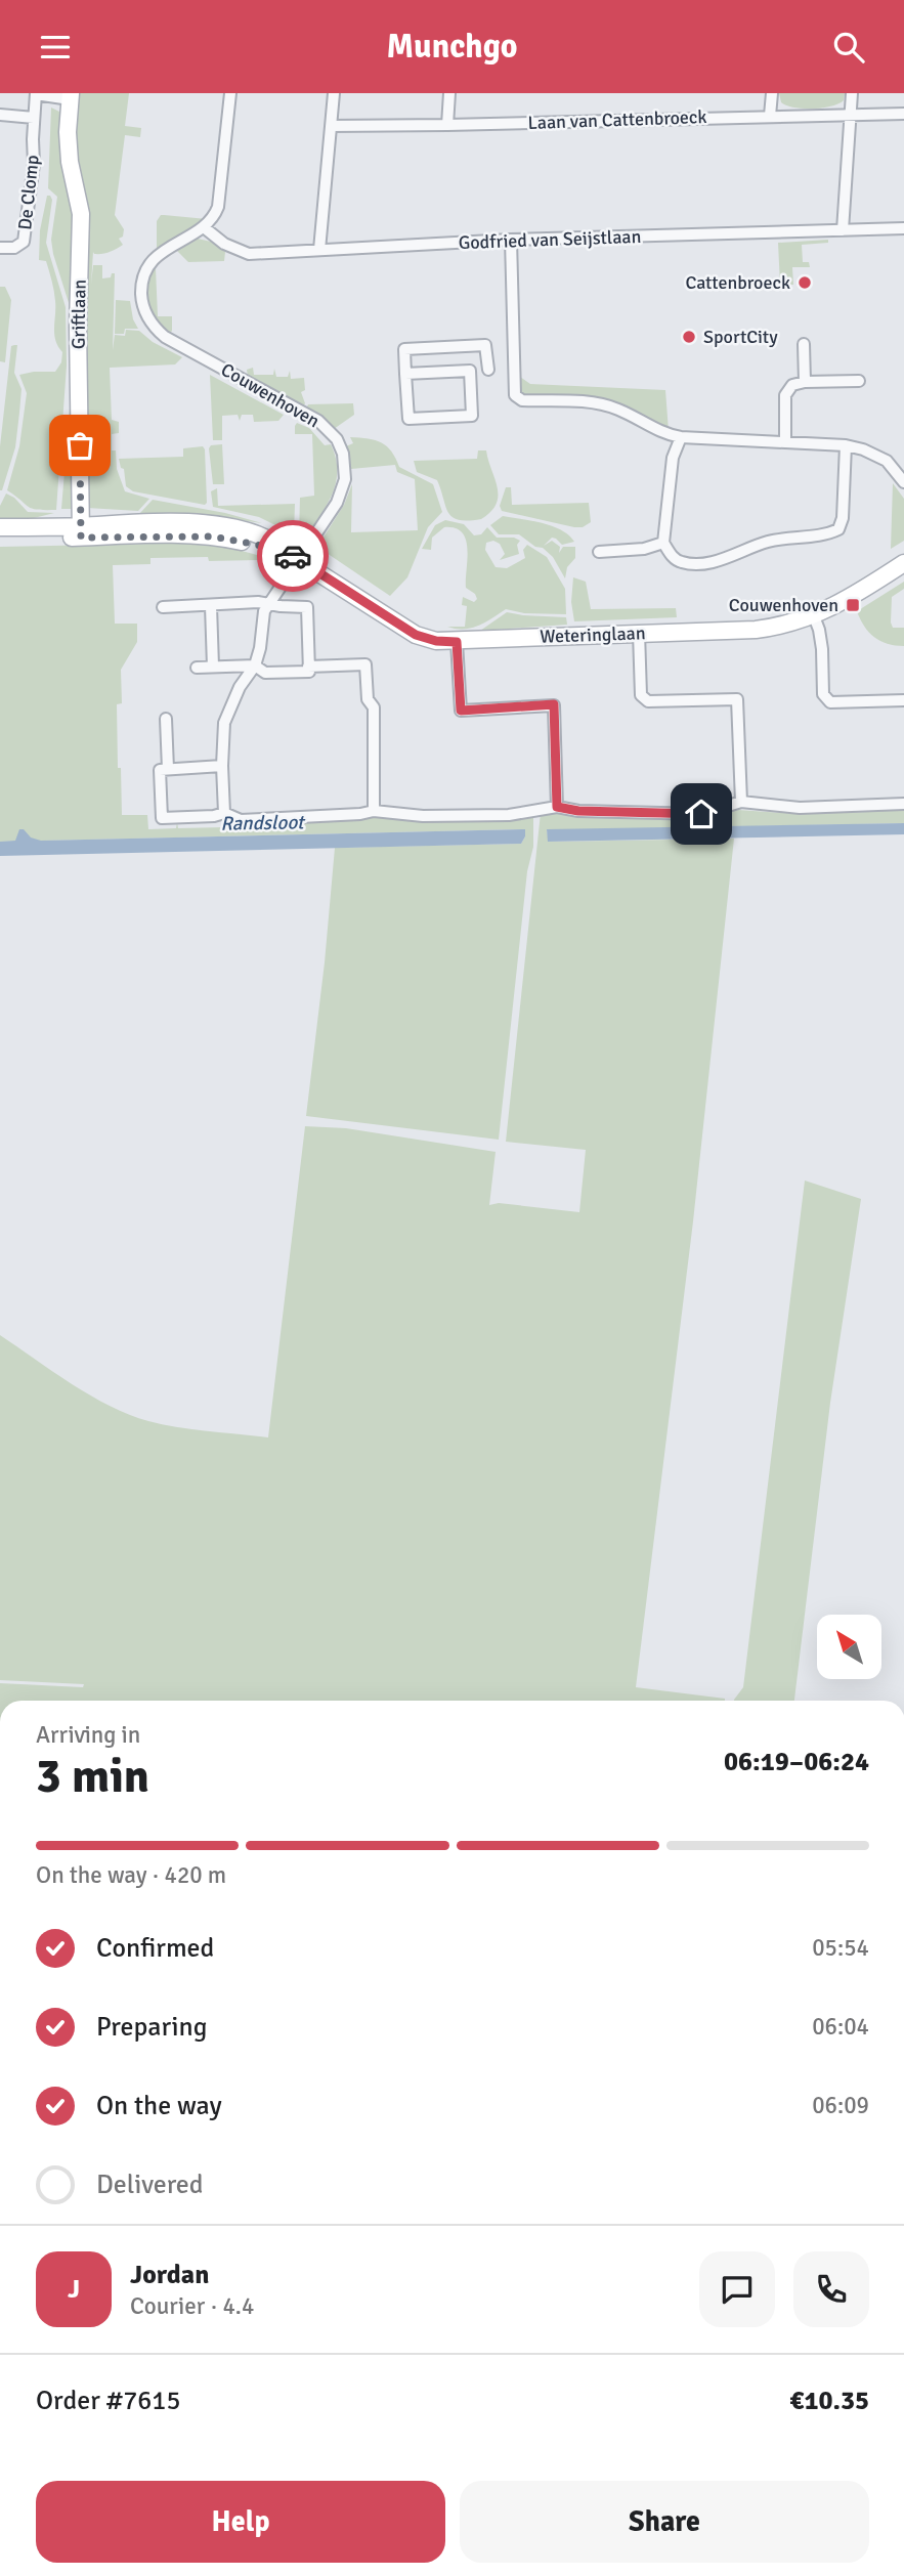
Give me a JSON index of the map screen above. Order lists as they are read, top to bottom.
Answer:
{
  "streets": {
    "street": [
      "Laan van Cattenbroeck",
      "De Clomp",
      "Godfried van Seijstlaan",
      "Griftlaan",
      "Couwenhoven",
      "Weteringlaan"
    ]
  },
  "crossings": [
    ["De Clomp", "Griftlaan"],
    ["Godfried van Seijstlaan", "Couwenhoven"],
    ["Griftlaan", "Weteringlaan"],
    ["Couwenhoven", "Weteringlaan"]
  ],
  "water": ["Randsloot"],
  "places": {
    "other": ["Cattenbroeck", "SportCity"],
    "transit": ["Couwenhoven"]
  },
  "north": "top left",
  "page": {
    "header": "Munchgo",
    "heading": ["3 min", "Arriving in", "06:19–06:24"],
    "panel": [
      "Jordan",
      "Courier · 4.4",
      "Order #7615",
      "€10.35"
    ],
    "bar": "On the way · 420 m",
    "list": [
      ["Confirmed", "05:54"],
      ["Preparing", "06:04"],
      ["On the way", "06:09"],
      "Delivered"
    ],
    "round": "J",
    "buttons": ["Help", "Share"]
  }
}
